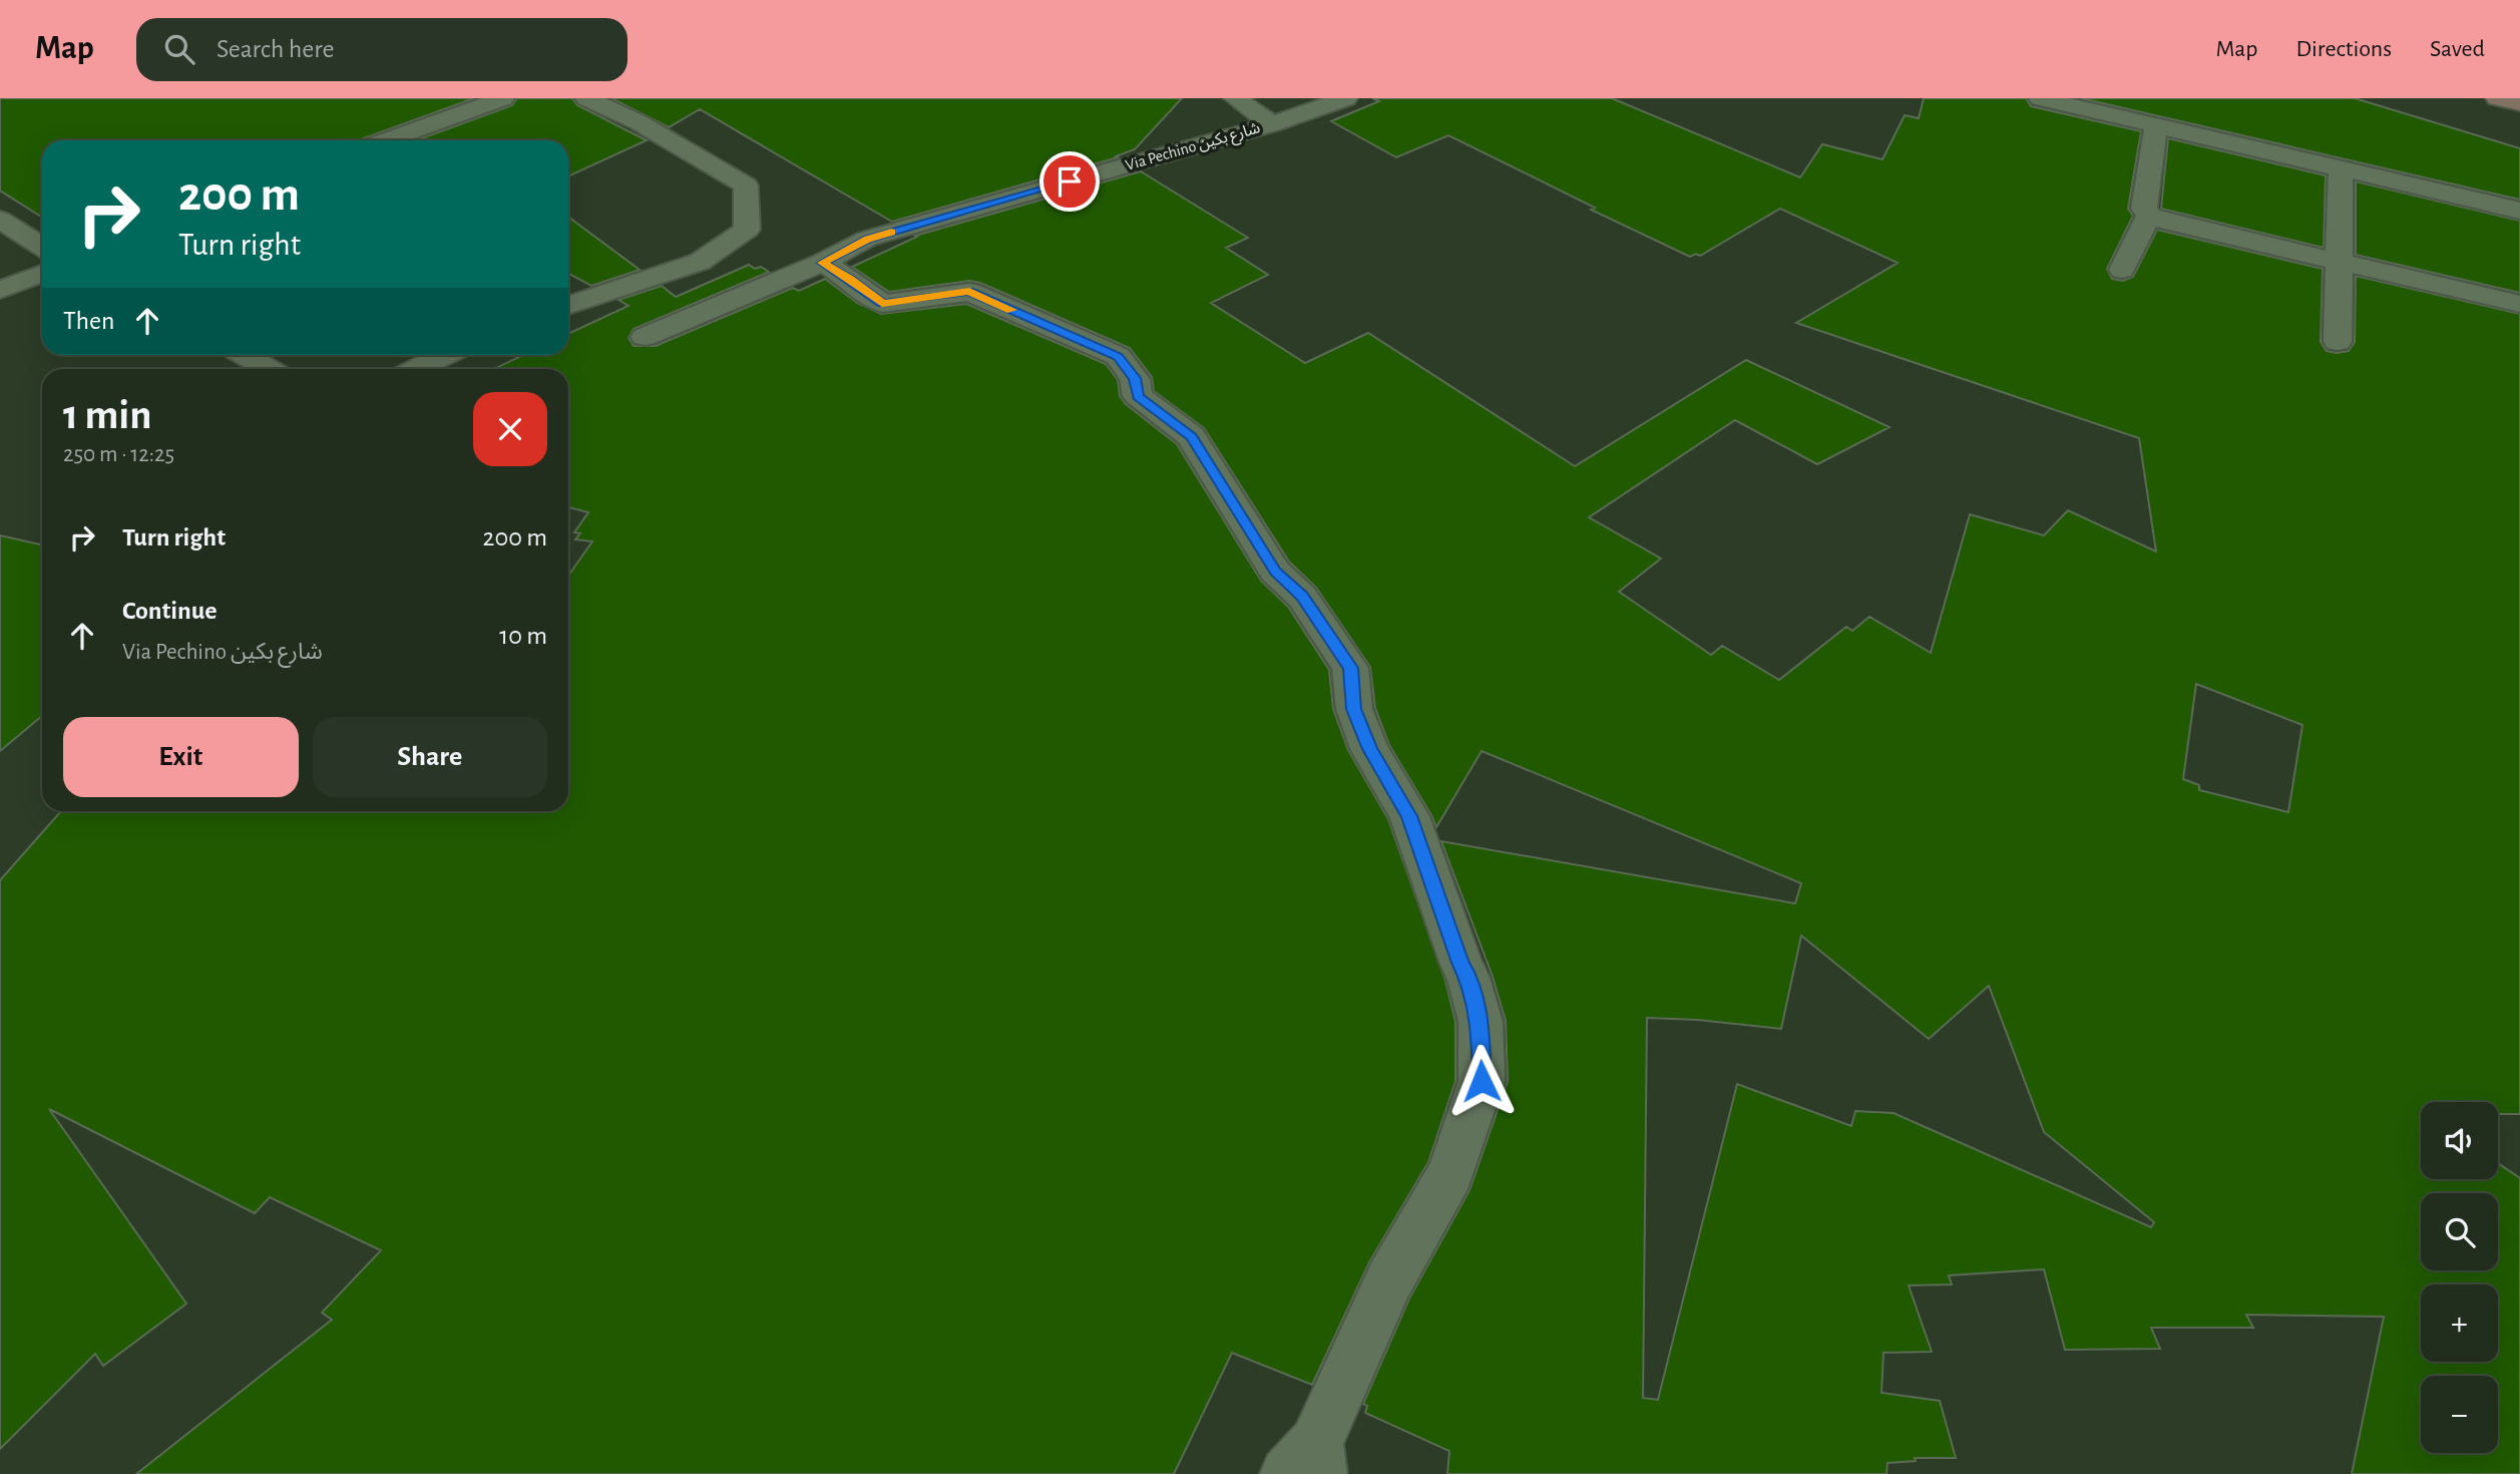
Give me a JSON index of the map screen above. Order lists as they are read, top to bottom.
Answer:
{
  "streets": {
    "street": ["Via Pechino شارع بكين"]
  },
  "page": {
    "header": "Map",
    "search": "Search here",
    "nav": ["Map", "Directions", "Saved"],
    "turn": ["200 m", "Turn right"],
    "then": "Then",
    "heading": ["1 min", "250 m · 12:25"],
    "list": [
      {
        "name": "Turn right",
        "value": "200 m"
      },
      {
        "name": "Continue",
        "note": "Via Pechino شارع بكين",
        "value": "10 m"
      }
    ],
    "buttons": ["Exit", "Share"],
    "map_buttons": ["+", "−"]
  }
}
